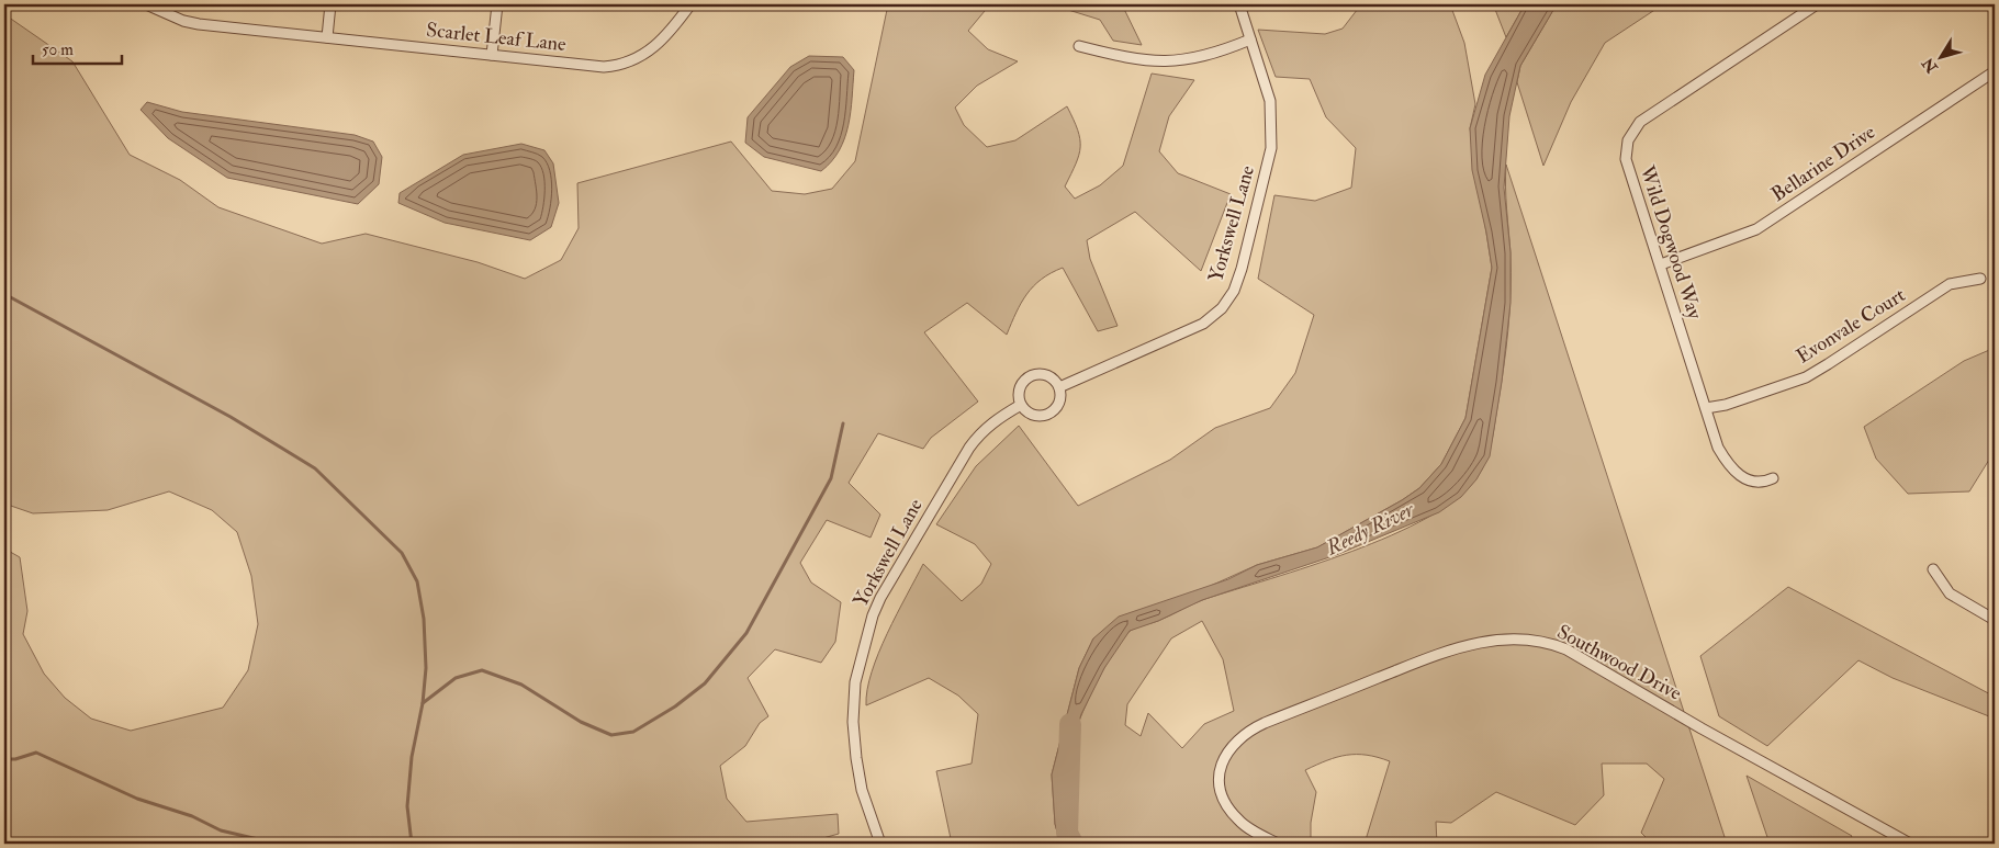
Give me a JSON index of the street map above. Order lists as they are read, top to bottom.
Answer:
{
  "streets": {
    "street": [
      "Scarlet Leaf Lane",
      "Bellarine Drive",
      "Yorkswell Lane",
      "Wild Dogwood Way",
      "Evonvale Court",
      "Southwood Drive"
    ]
  },
  "crossings": [
    ["Bellarine Drive", "Wild Dogwood Way"],
    ["Wild Dogwood Way", "Evonvale Court"]
  ],
  "water": ["Reedy River"],
  "scale_bar": "50 m",
  "north": "bottom left"
}
